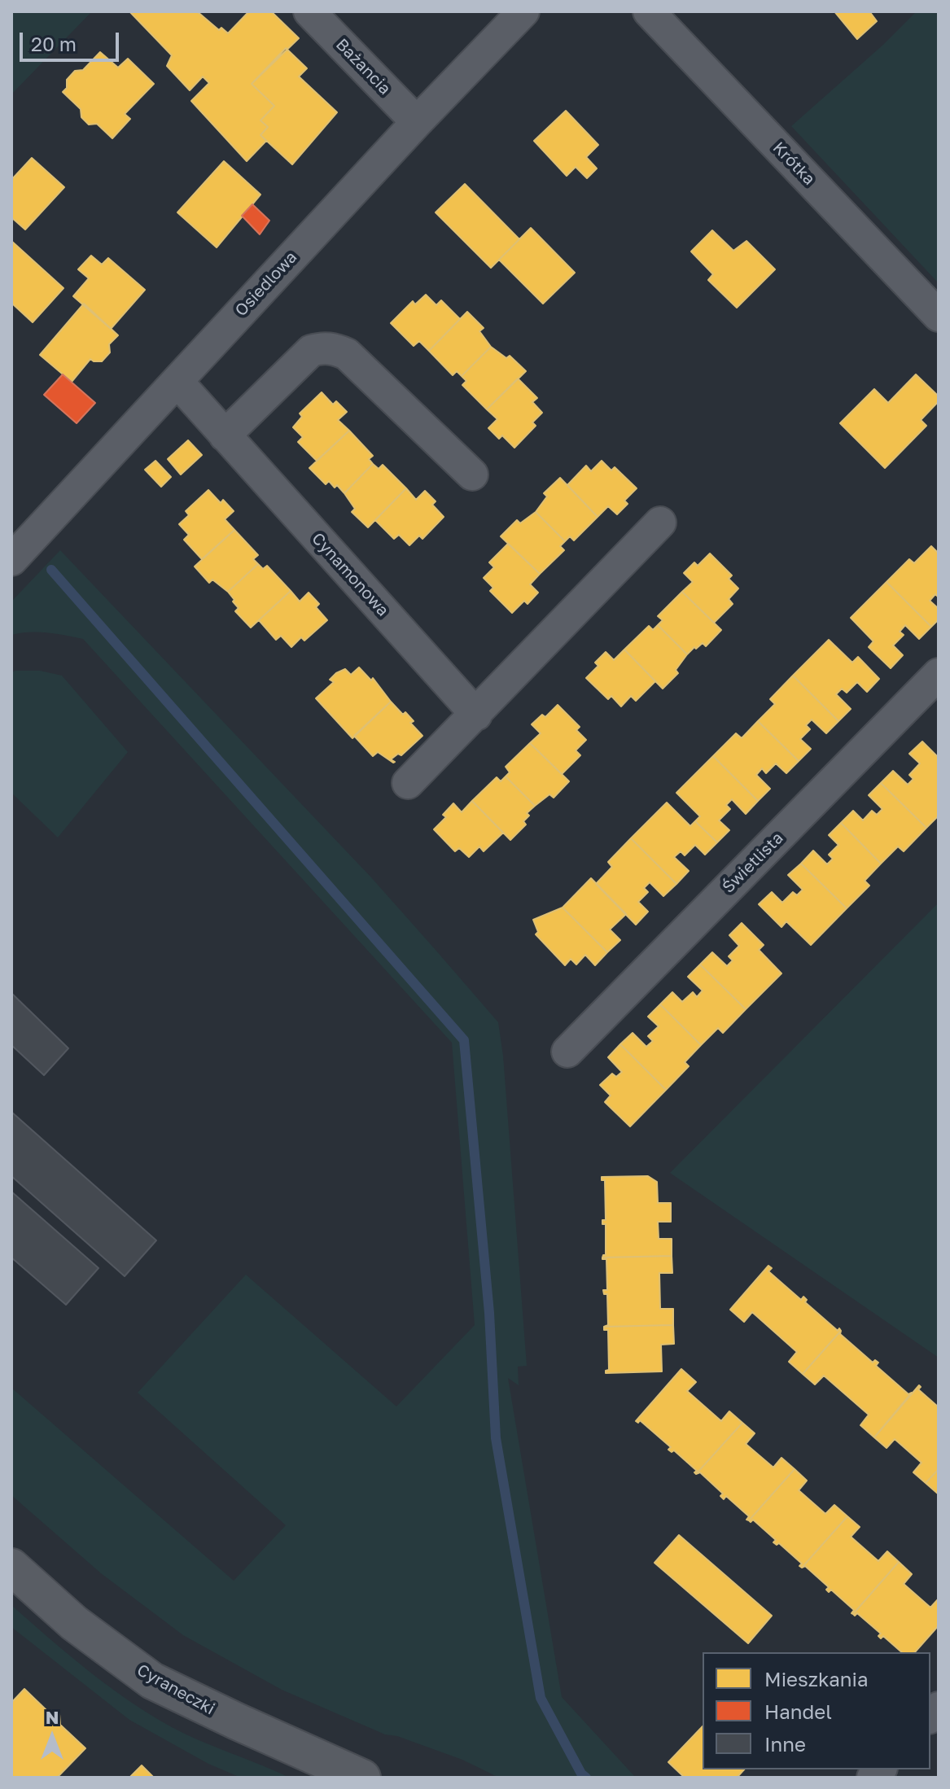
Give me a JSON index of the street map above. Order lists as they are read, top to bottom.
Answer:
{
  "streets": {
    "street": [
      "Bażancia",
      "Krótka",
      "Osiedlowa",
      "Cynamonowa",
      "Świetlista",
      "Cyraneczki"
    ]
  },
  "crossings": [
    ["Bażancia", "Osiedlowa"],
    ["Osiedlowa", "Cynamonowa"]
  ],
  "legend": ["Mieszkania", "Handel", "Inne"],
  "scale_bar": "20 m",
  "north": "top"
}
